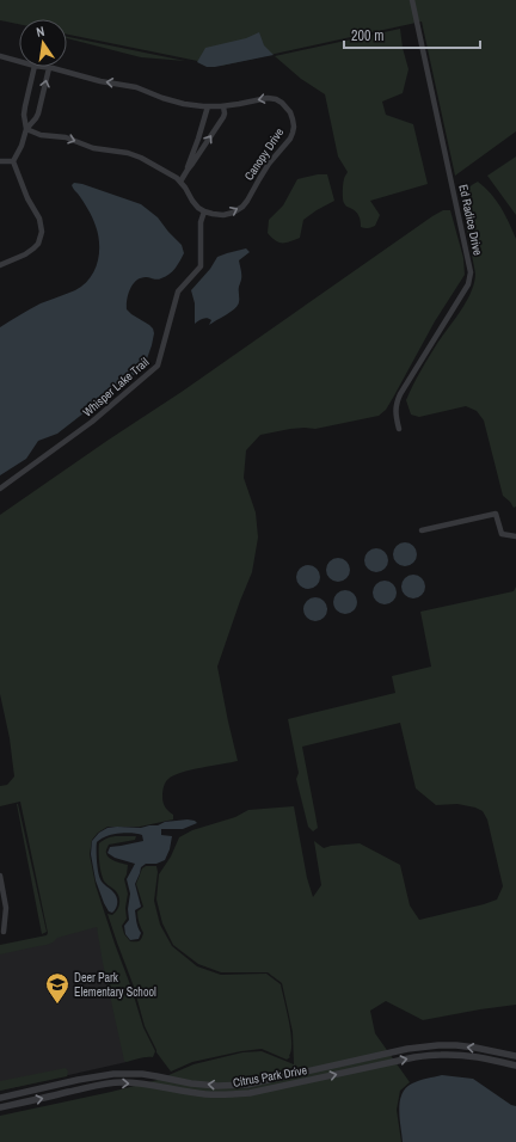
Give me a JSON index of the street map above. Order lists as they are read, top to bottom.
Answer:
{
  "streets": {
    "street": [
      "Canopy Drive",
      "Ed Radice Drive",
      "Whisper Lake Trail",
      "Citrus Park Drive"
    ]
  },
  "crossings": [
    ["Canopy Drive", "Whisper Lake Trail"]
  ],
  "places": {
    "school or university": ["Deer Park Elementary School"]
  },
  "scale_bar": "200 m",
  "north": "top"
}
